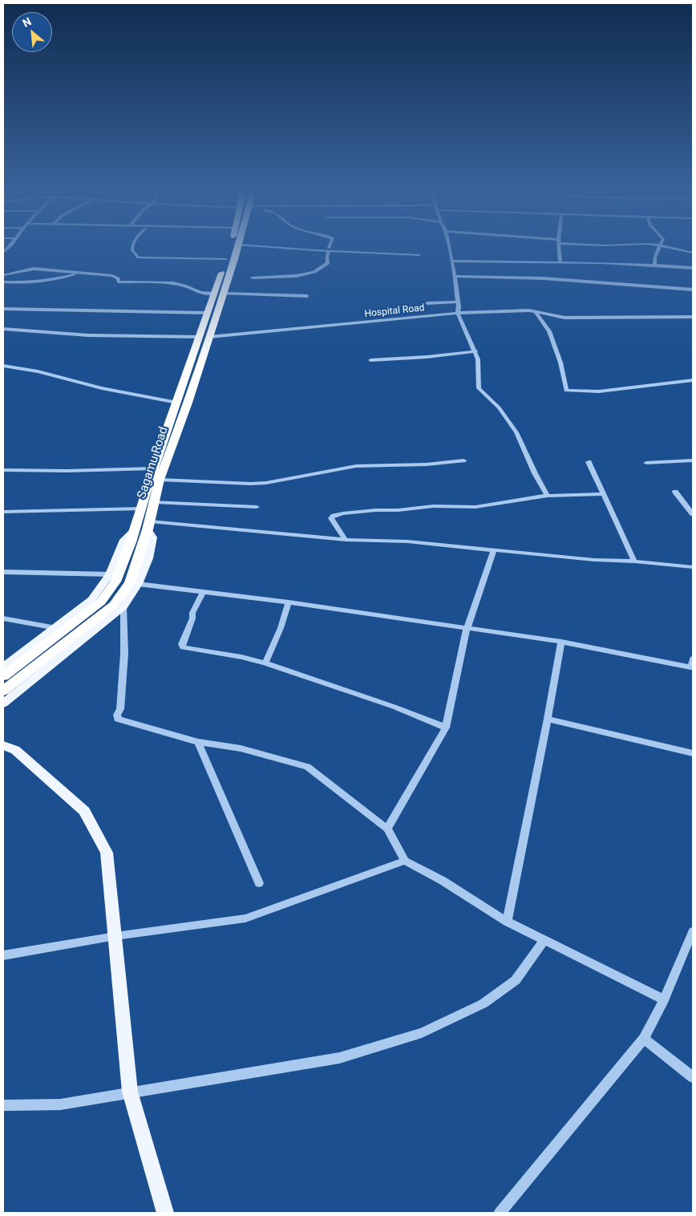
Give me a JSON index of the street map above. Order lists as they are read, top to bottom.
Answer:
{
  "streets": {
    "highway": ["Sagamu Road"],
    "street": ["Hospital Road"]
  },
  "crossings": [
    ["Hospital Road", "Sagamu Road"]
  ],
  "north": "top left"
}
